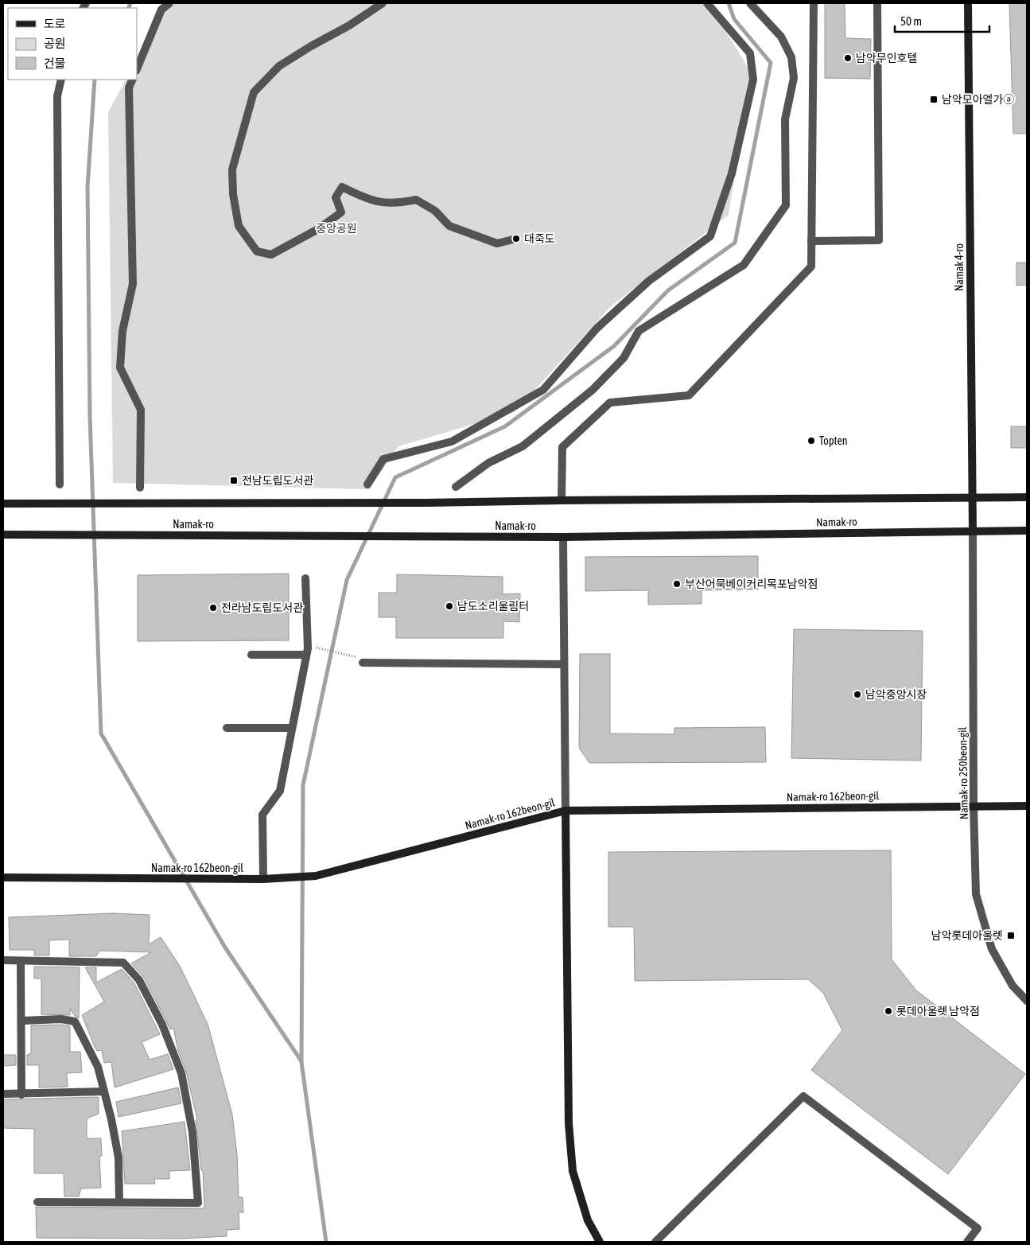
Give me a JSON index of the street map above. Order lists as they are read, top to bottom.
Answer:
{
  "streets": {
    "street": [
      "Namak 4-ro",
      "Namak-ro",
      "Namak-ro 250beon-gil",
      "Namak-ro 162beon-gil"
    ]
  },
  "crossings": [
    ["Namak 4-ro", "Namak-ro"],
    ["Namak 4-ro", "Namak-ro 250beon-gil"],
    ["Namak-ro", "Namak-ro 250beon-gil"],
    ["Namak-ro 250beon-gil", "Namak-ro 162beon-gil"]
  ],
  "parks": ["중앙공원"],
  "places": {
    "other": [
      "남악무인호텔",
      "대죽도",
      "Topten",
      "부산어묵베이커리목포남악점",
      "남도소리울림터",
      "전라남도립도서관",
      "남악중앙시장",
      "롯데아울렛 남악점"
    ],
    "transit": ["남악모아엘가ⓐ", "전남도립도서관", "남악롯데아울렛"]
  },
  "legend": ["도로", "공원", "건물"],
  "scale_bar": "50 m"
}
